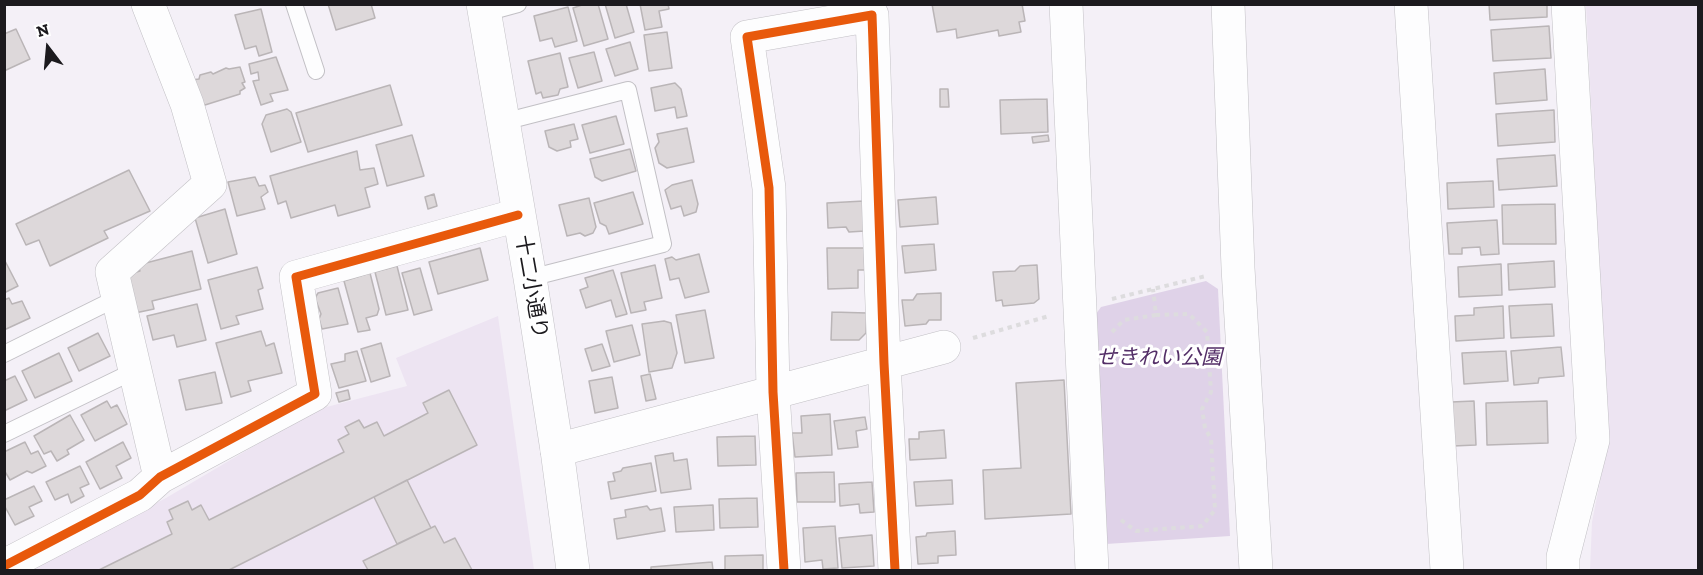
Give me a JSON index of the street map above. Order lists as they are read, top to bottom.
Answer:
{
  "streets": {
    "street": ["十二小通り"]
  },
  "parks": ["せきれい公園"],
  "north": "top"
}
